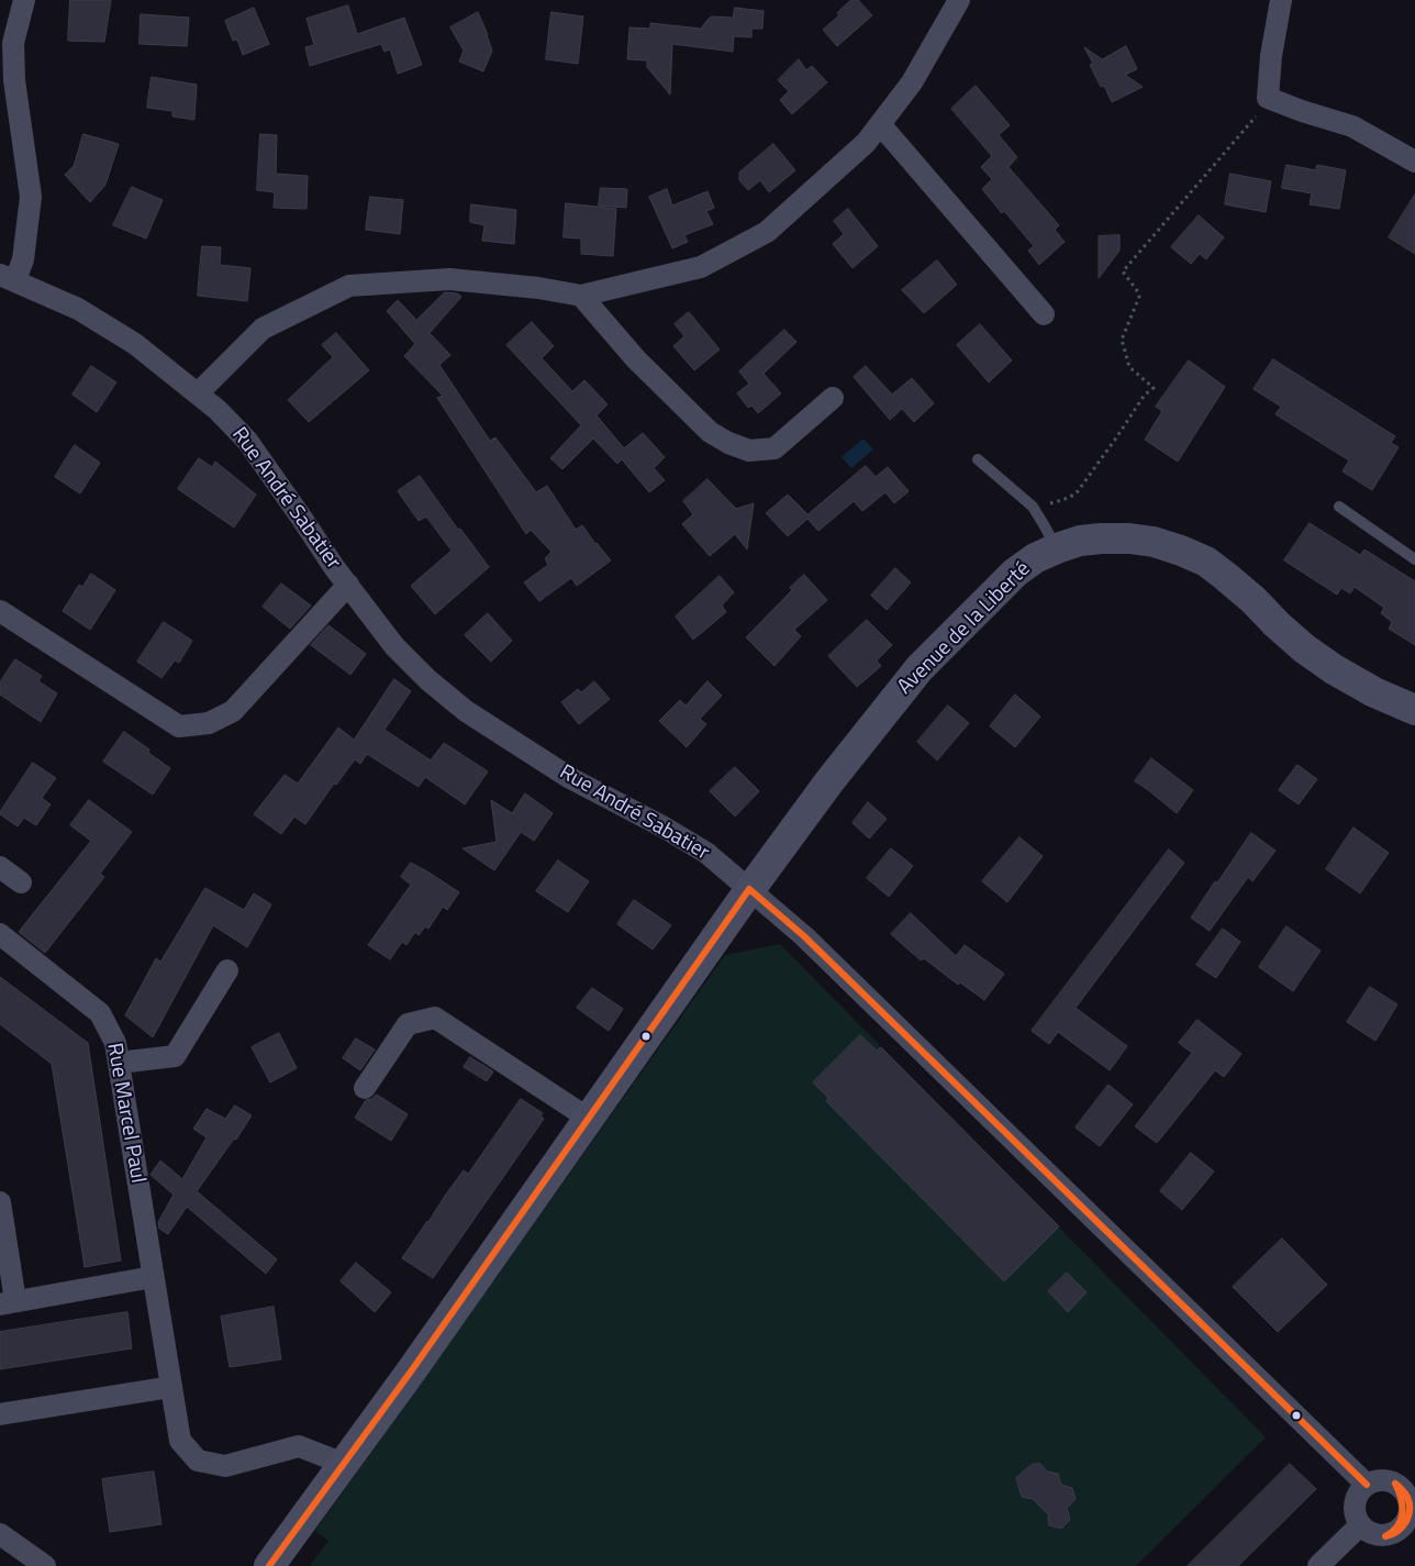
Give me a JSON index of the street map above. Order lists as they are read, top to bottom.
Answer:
{
  "streets": {
    "street": ["Rue André Sabatier", "Avenue de la Liberté", "Rue Marcel Paul"]
  },
  "crossings": [
    ["Rue André Sabatier", "Avenue de la Liberté"],
    ["Avenue de la Liberté", "Rue Marcel Paul"]
  ]
}
